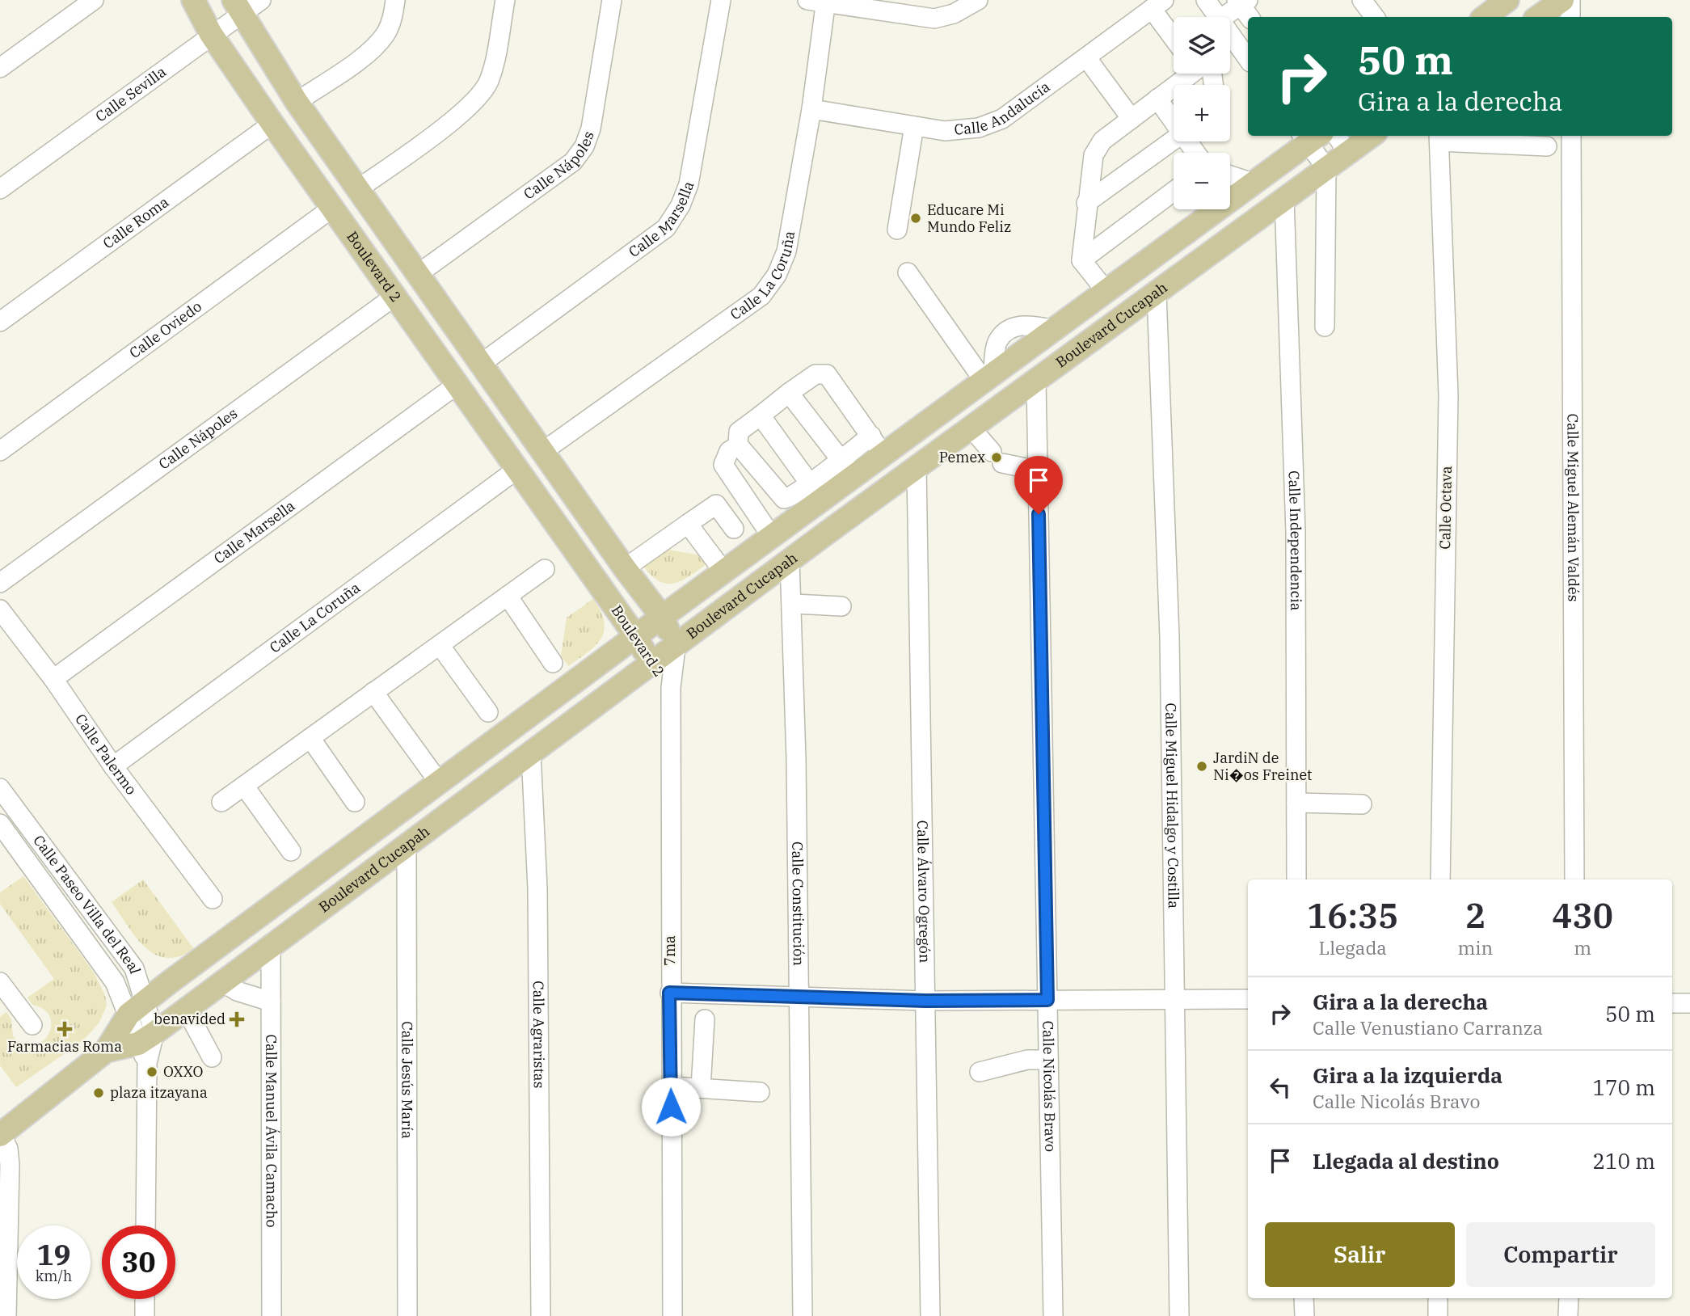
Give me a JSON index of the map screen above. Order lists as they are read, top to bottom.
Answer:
{
  "streets": {
    "main road": ["Boulevard 2", "Boulevard Cucapah"],
    "street": [
      "Calle Sevilla",
      "Calle Andalucía",
      "Calle Nápoles",
      "Calle Marsella",
      "Calle Roma",
      "Calle La Coruña",
      "Calle Oviedo",
      "Calle Octava",
      "Calle Miguel Alemán Valdés",
      "Calle Independencia",
      "Calle Palermo",
      "Calle Miguel Hidalgo y Costilla",
      "Calle Álvaro Ogregón",
      "Calle Constitución",
      "Calle Paseo Villa del Real",
      "7ma",
      "Calle Agraristas",
      "Calle Jesús María",
      "Calle Nicolás Bravo",
      "Calle Manuel Ávila Camacho"
    ]
  },
  "crossings": [
    ["Calle Sevilla", "Boulevard 2"],
    ["Calle Andalucía", "Calle La Coruña"],
    ["Calle Nápoles", "Boulevard 2"],
    ["Calle Marsella", "Boulevard 2"],
    ["Calle Marsella", "Calle Palermo"],
    ["Calle Roma", "Boulevard 2"],
    ["Boulevard 2", "Calle La Coruña"],
    ["Boulevard 2", "Boulevard Cucapah"],
    ["Boulevard 2", "Calle Oviedo"],
    ["Boulevard 2", "7ma"],
    ["Calle La Coruña", "Calle Palermo"],
    ["Boulevard Cucapah", "Calle Independencia"],
    ["Boulevard Cucapah", "Calle Miguel Hidalgo y Costilla"],
    ["Boulevard Cucapah", "Calle Álvaro Ogregón"],
    ["Boulevard Cucapah", "Calle Constitución"],
    ["Boulevard Cucapah", "Calle Paseo Villa del Real"],
    ["Boulevard Cucapah", "Calle Agraristas"],
    ["Boulevard Cucapah", "Calle Jesús María"],
    ["Boulevard Cucapah", "Calle Nicolás Bravo"],
    ["Boulevard Cucapah", "Calle Manuel Ávila Camacho"]
  ],
  "places": {
    "other": [
      "Educare Mi Mundo Feliz",
      "Pemex",
      "JardiN de Ni�os Freinet",
      "OXXO",
      "plaza itzayana"
    ],
    "health": ["benavided", "Farmacias Roma"]
  },
  "page": {
    "map_buttons": ["+", "−"],
    "turn": ["50 m", "Gira a la derecha"],
    "eta": [
      "16:35",
      "Llegada",
      "2",
      "min",
      "430",
      "m"
    ],
    "list": [
      {
        "name": "Gira a la derecha",
        "note": "Calle Venustiano Carranza",
        "value": "50 m"
      },
      {
        "name": "Gira a la izquierda",
        "note": "Calle Nicolás Bravo",
        "value": "170 m"
      },
      {
        "name": "Llegada al destino",
        "value": "210 m"
      }
    ],
    "buttons": ["Salir", "Compartir"],
    "speed": "19 km/h",
    "limit": "30"
  }
}
